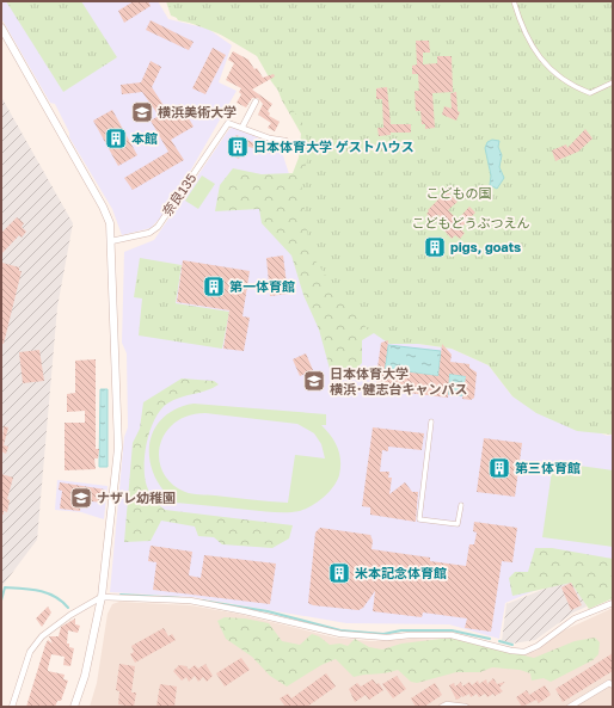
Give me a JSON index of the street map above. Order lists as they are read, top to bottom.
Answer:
{
  "streets": {
    "street": ["奈良135"]
  },
  "parks": ["こどもの国", "こどもどうぶつえん"],
  "places": {
    "school or university": ["横浜美術大学", "日本体育大学 横浜･健志台キャンパス", "ナザレ幼稚園"],
    "building": [
      "本館",
      "日本体育大学 ゲストハウス",
      "pigs, goats",
      "第一体育館",
      "第三体育館",
      "米本記念体育館"
    ]
  }
}
